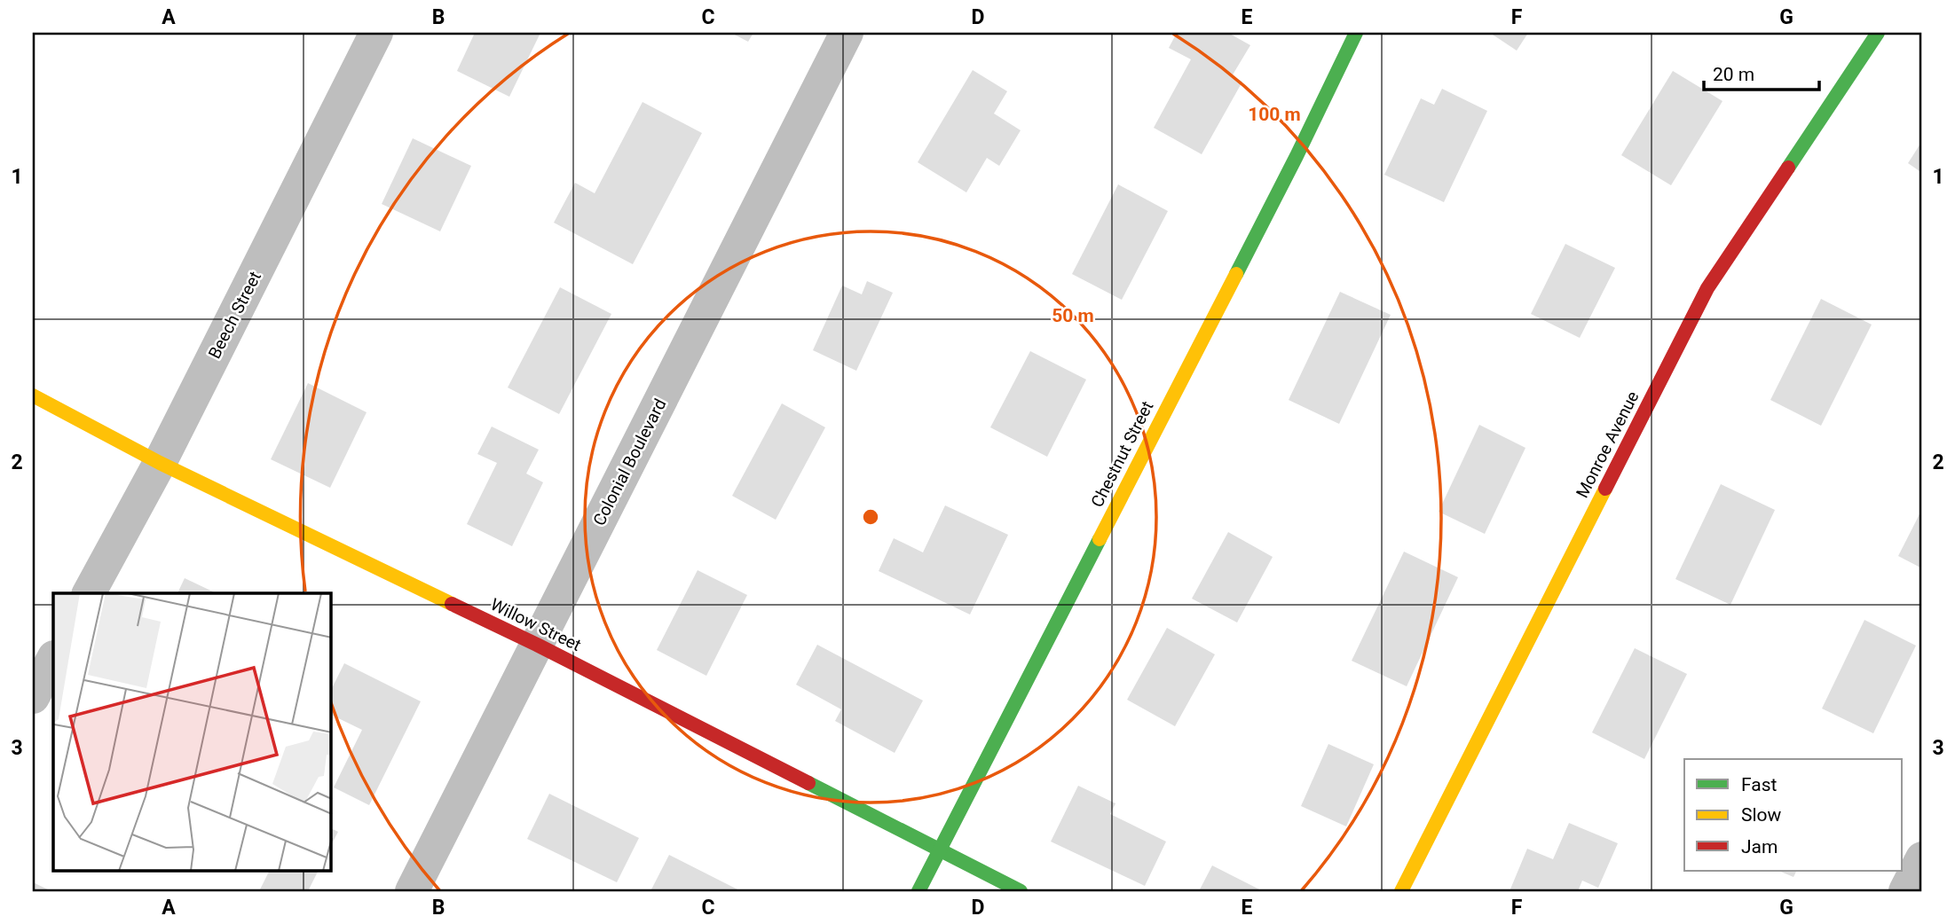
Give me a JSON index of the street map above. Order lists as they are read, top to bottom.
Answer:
{
  "streets": {
    "street": [
      "Beech Street",
      "Monroe Avenue",
      "Chestnut Street",
      "Colonial Boulevard",
      "Willow Street"
    ]
  },
  "crossings": [
    ["Beech Street", "Willow Street"],
    ["Chestnut Street", "Willow Street"],
    ["Colonial Boulevard", "Willow Street"]
  ],
  "legend": ["Fast", "Slow", "Jam"],
  "scale_bar": "20 m",
  "grid": {
    "columns": [
      "A",
      "B",
      "C",
      "D",
      "E",
      "F",
      "G"
    ],
    "rows": ["1", "2", "3"]
  },
  "rings": ["100 m", "50 m"]
}
